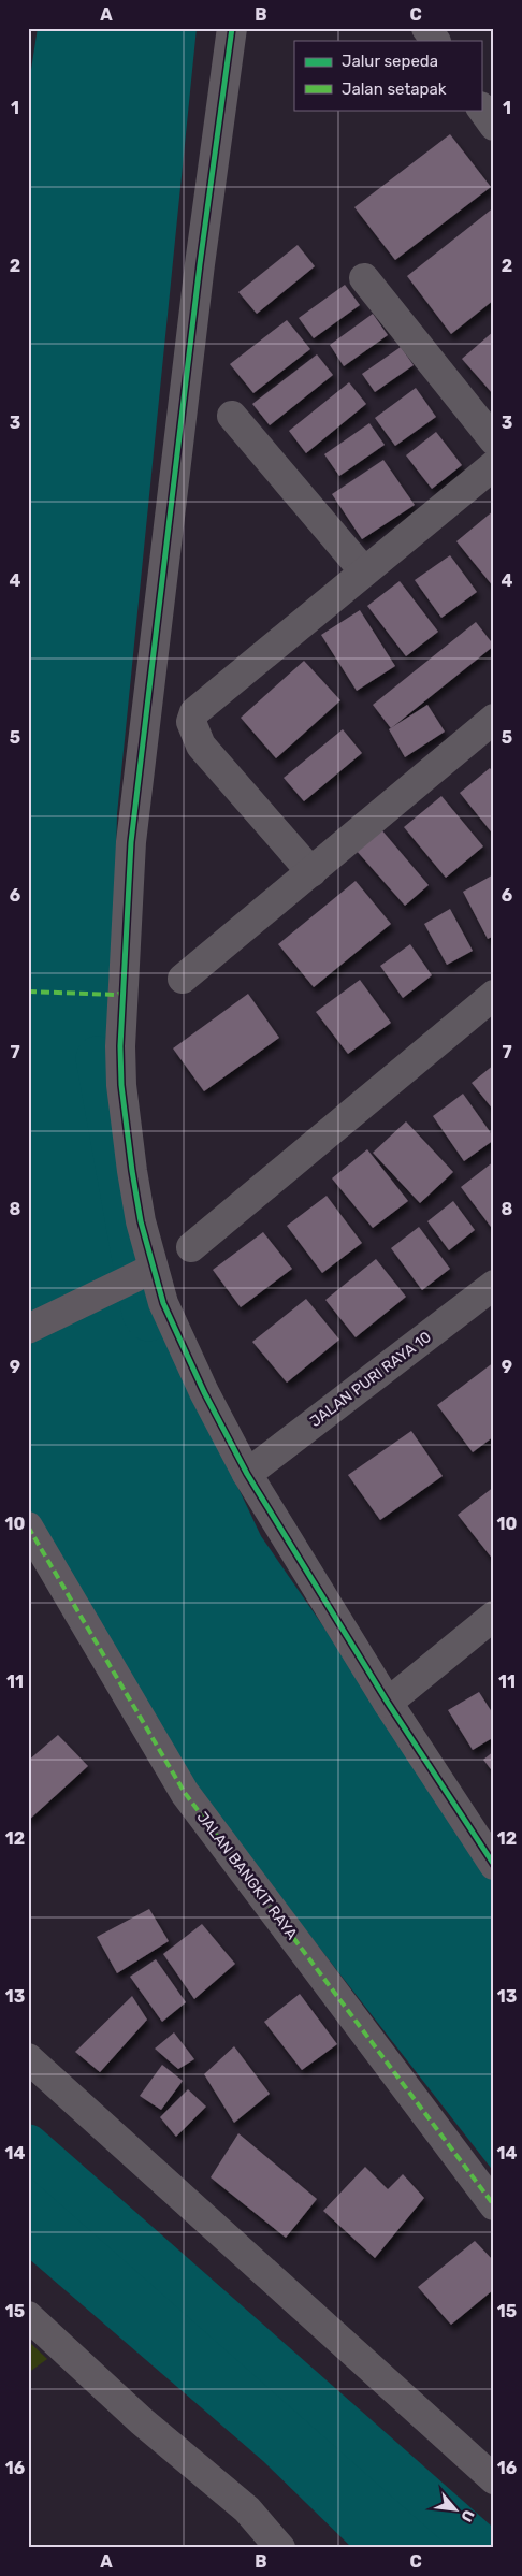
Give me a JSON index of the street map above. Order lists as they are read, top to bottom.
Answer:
{
  "streets": {
    "street": ["JALAN PURI RAYA 10", "JALAN BANGKIT RAYA"]
  },
  "legend": ["Jalur sepeda", "Jalan setapak"],
  "north": "bottom right",
  "grid": {
    "columns": ["A", "B", "C"],
    "rows": [
      "1",
      "2",
      "3",
      "4",
      "5",
      "6",
      "7",
      "8",
      "9",
      "10",
      "11",
      "12",
      "13",
      "14",
      "15",
      "16"
    ]
  }
}
